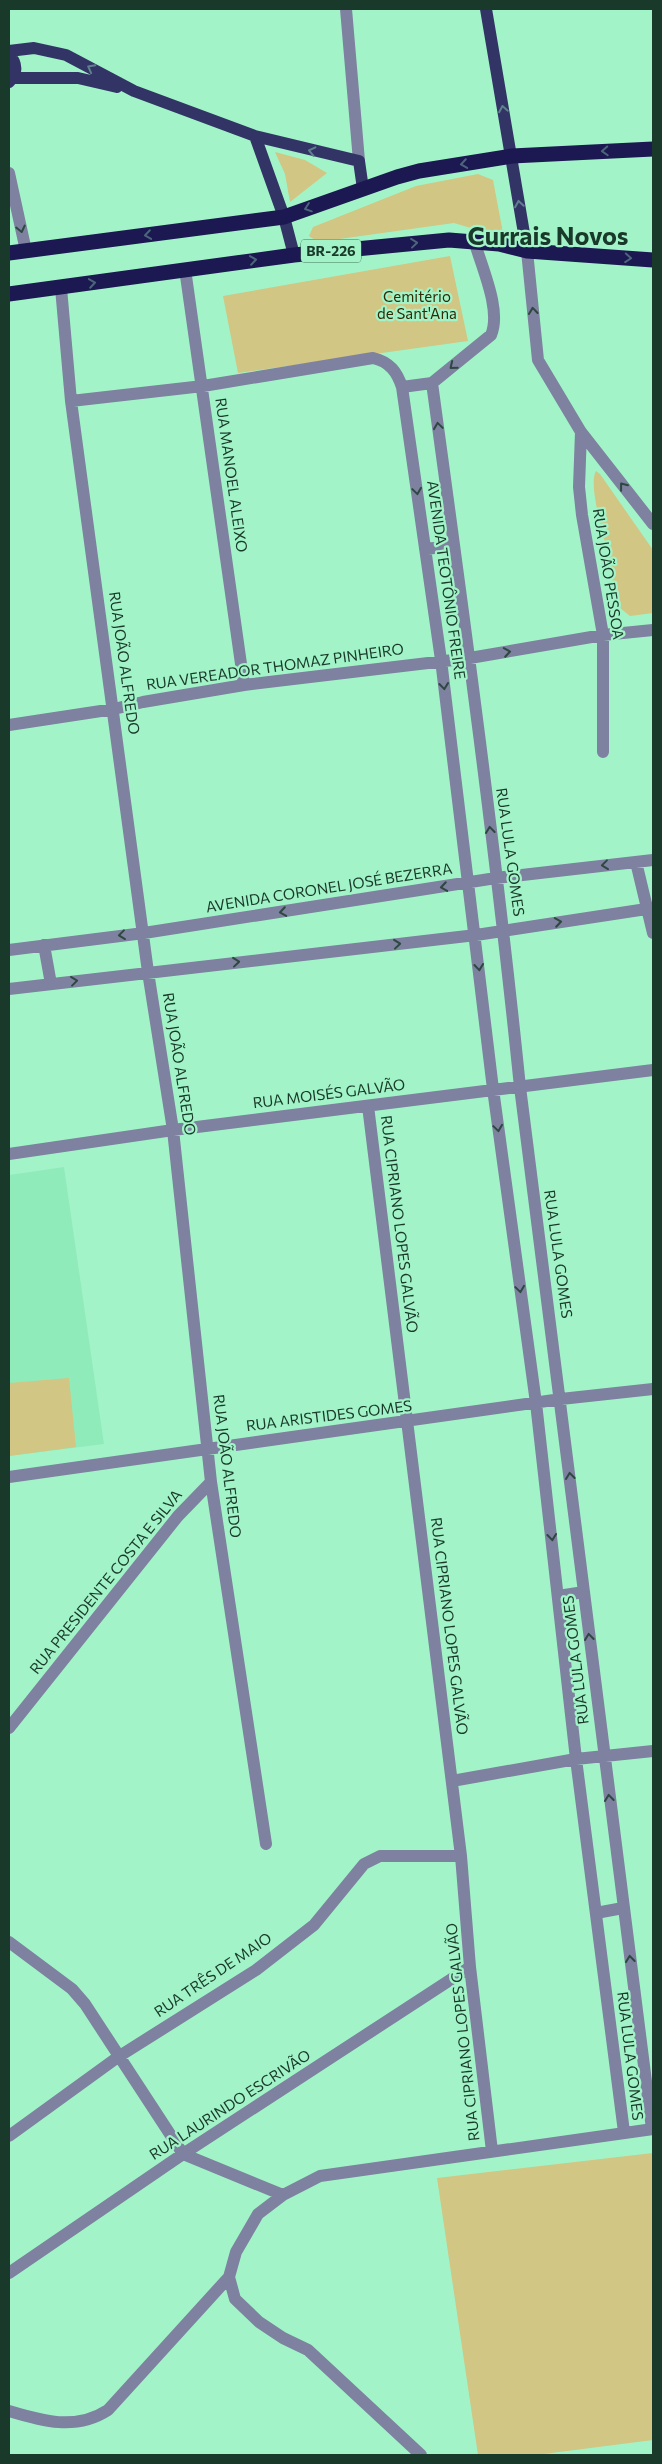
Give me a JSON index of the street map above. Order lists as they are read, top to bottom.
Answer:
{
  "streets": {
    "highway": ["BR-226"],
    "street": [
      "RUA MANOEL ALEIXO",
      "RUA JOÃO PESSOA",
      "AVENIDA TEOTÔNIO FREIRE",
      "RUA JOÃO ALFREDO",
      "RUA VEREADOR THOMAZ PINHEIRO",
      "RUA LULA GOMES",
      "AVENIDA CORONEL JOSÉ BEZERRA",
      "RUA MOISÉS GALVÃO",
      "RUA CIPRIANO LOPES GALVÃO",
      "RUA ARISTIDES GOMES",
      "RUA PRESIDENTE COSTA E SILVA",
      "RUA TRÊS DE MAIO",
      "RUA LAURINDO ESCRIVÃO"
    ]
  },
  "crossings": [
    ["BR-226", "RUA MANOEL ALEIXO"],
    ["BR-226", "RUA JOÃO ALFREDO"],
    ["RUA MANOEL ALEIXO", "RUA VEREADOR THOMAZ PINHEIRO"],
    ["RUA JOÃO PESSOA", "RUA VEREADOR THOMAZ PINHEIRO"],
    ["AVENIDA TEOTÔNIO FREIRE", "RUA VEREADOR THOMAZ PINHEIRO"],
    ["AVENIDA TEOTÔNIO FREIRE", "RUA LULA GOMES"],
    ["AVENIDA TEOTÔNIO FREIRE", "AVENIDA CORONEL JOSÉ BEZERRA"],
    ["RUA JOÃO ALFREDO", "RUA VEREADOR THOMAZ PINHEIRO"],
    ["RUA JOÃO ALFREDO", "AVENIDA CORONEL JOSÉ BEZERRA"],
    ["RUA JOÃO ALFREDO", "RUA MOISÉS GALVÃO"],
    ["RUA JOÃO ALFREDO", "RUA ARISTIDES GOMES"],
    ["RUA JOÃO ALFREDO", "RUA PRESIDENTE COSTA E SILVA"],
    ["RUA VEREADOR THOMAZ PINHEIRO", "RUA LULA GOMES"],
    ["RUA LULA GOMES", "AVENIDA CORONEL JOSÉ BEZERRA"],
    ["RUA LULA GOMES", "RUA MOISÉS GALVÃO"],
    ["RUA LULA GOMES", "RUA ARISTIDES GOMES"],
    ["RUA MOISÉS GALVÃO", "RUA CIPRIANO LOPES GALVÃO"],
    ["RUA CIPRIANO LOPES GALVÃO", "RUA ARISTIDES GOMES"],
    ["RUA CIPRIANO LOPES GALVÃO", "RUA TRÊS DE MAIO"],
    ["RUA CIPRIANO LOPES GALVÃO", "RUA LAURINDO ESCRIVÃO"]
  ],
  "one_way": ["AVENIDA TEOTÔNIO FREIRE"],
  "districts": ["Currais Novos"],
  "parks": ["Cemitério de Sant'Ana"]
}
